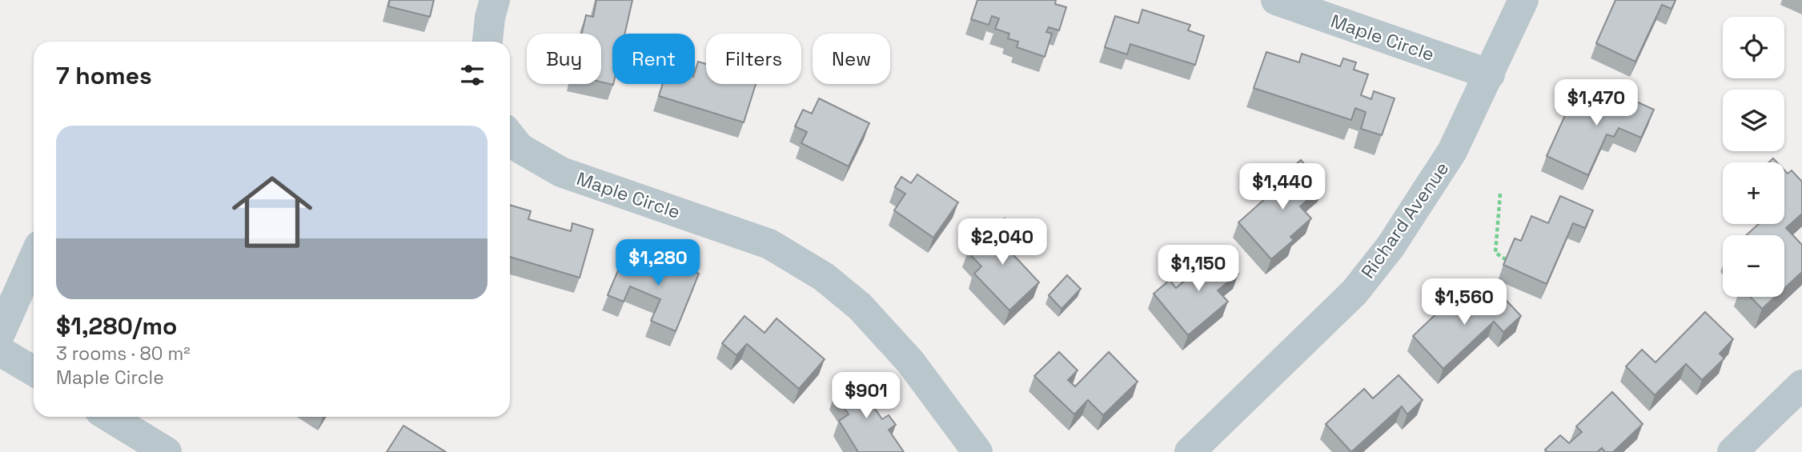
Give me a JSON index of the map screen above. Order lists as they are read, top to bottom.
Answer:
{
  "streets": {
    "street": ["Maple Circle", "Richard Avenue"]
  },
  "crossings": [
    ["Maple Circle", "Richard Avenue"]
  ],
  "page": {
    "map_buttons": ["+", "−"],
    "chip": [
      "Buy",
      "Rent",
      "Filters",
      "New"
    ],
    "heading": "7 homes",
    "price": [
      "$1,470",
      "$1,440",
      "$2,040",
      "$1,280",
      "$1,150",
      "$1,560",
      "$901"
    ],
    "list": [
      {
        "name": "$1,280/mo",
        "note": "3 rooms · 80 m² · Maple Circle"
      }
    ]
  }
}
